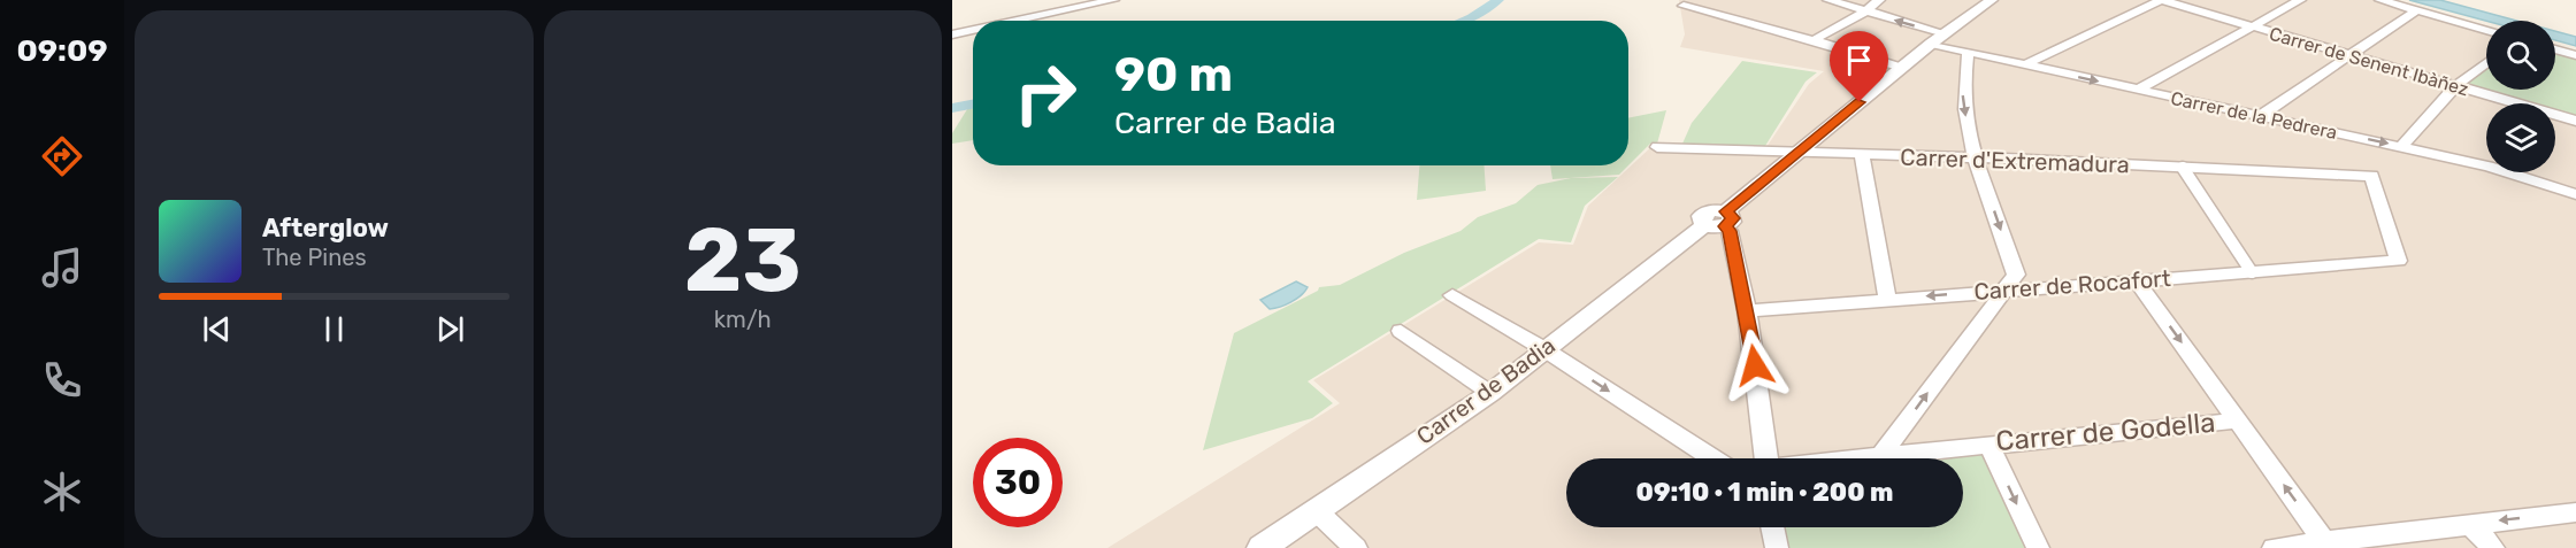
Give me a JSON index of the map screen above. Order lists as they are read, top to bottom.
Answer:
{
  "streets": {
    "street": [
      "Carrer de Senent Ibàñez",
      "Carrer de la Pedrera",
      "Carrer d'Extremadura",
      "Carrer de Rocafort",
      "Carrer de Badia",
      "Carrer de Godella"
    ]
  },
  "crossings": [
    ["Carrer de la Pedrera", "Carrer de Badia"],
    ["Carrer d'Extremadura", "Carrer de Rocafort"],
    ["Carrer d'Extremadura", "Carrer de Badia"]
  ],
  "one_way": ["Carrer de la Pedrera"],
  "page": {
    "tabs": "09:09",
    "tile": ["23", "km/h"],
    "turn": ["90 m", "Carrer de Badia"],
    "song": ["Afterglow", "The Pines"],
    "limit": "30",
    "trip": "09:10 · 1 min · 200 m"
  }
}
